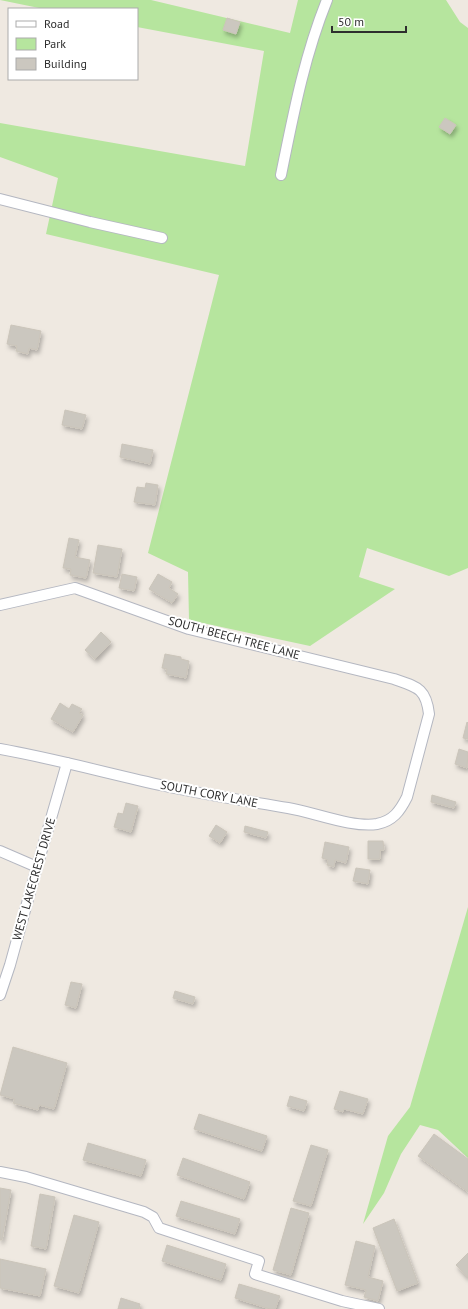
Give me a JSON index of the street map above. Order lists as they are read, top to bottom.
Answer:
{
  "streets": {
    "street": ["SOUTH BEECH TREE LANE", "SOUTH CORY LANE", "WEST LAKECREST DRIVE"]
  },
  "crossings": [
    ["SOUTH BEECH TREE LANE", "SOUTH CORY LANE"],
    ["SOUTH CORY LANE", "WEST LAKECREST DRIVE"]
  ],
  "legend": ["Road", "Park", "Building"],
  "scale_bar": "50 m"
}
